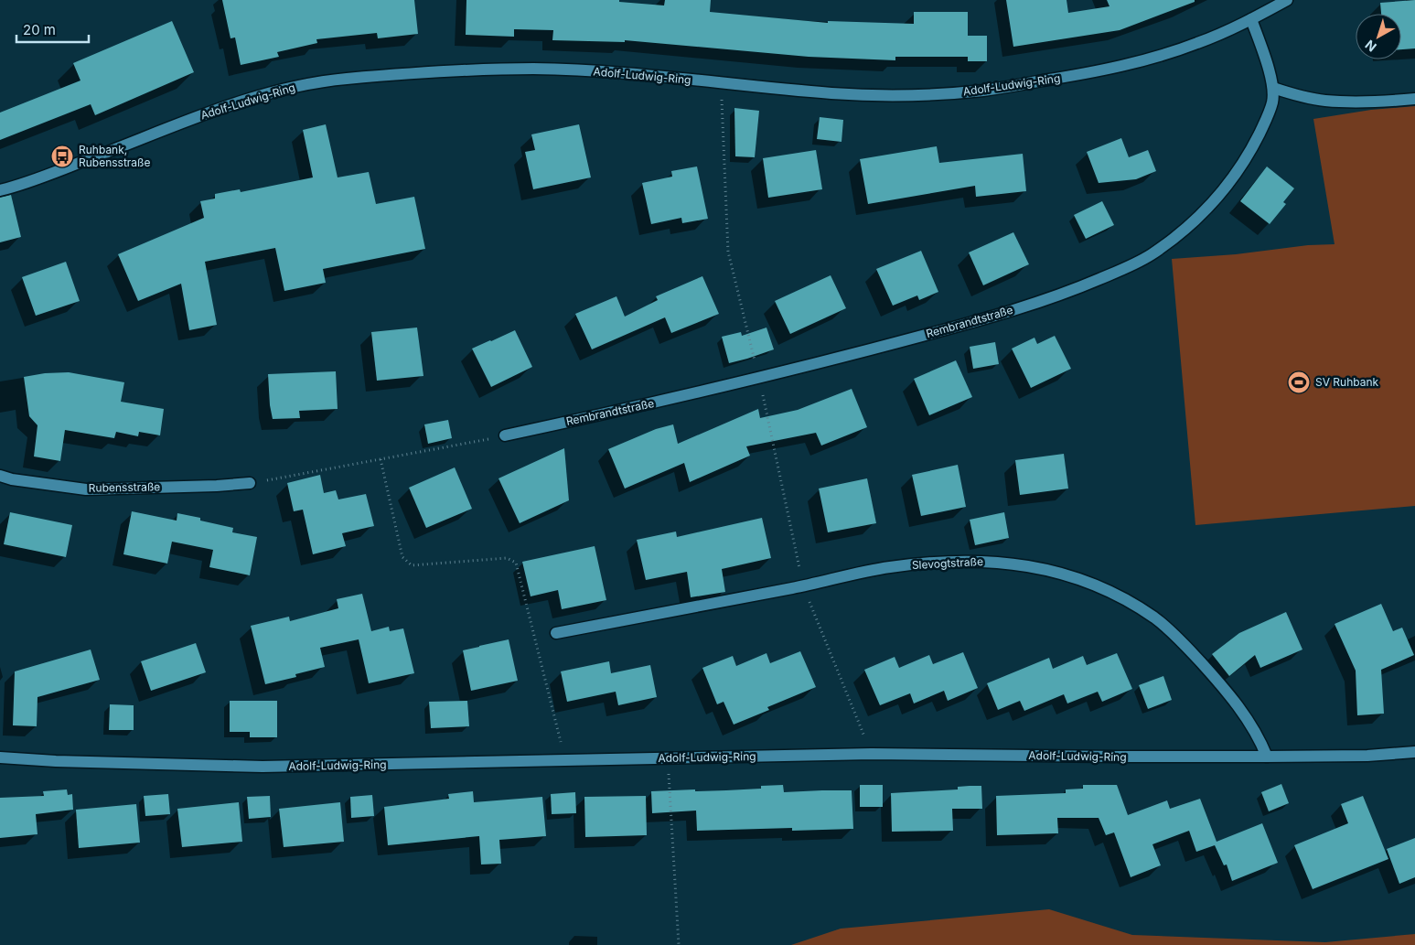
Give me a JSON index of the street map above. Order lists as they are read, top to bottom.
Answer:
{
  "streets": {
    "street": [
      "Adolf-Ludwig-Ring",
      "Rembrandtstraße",
      "Rubensstraße",
      "Slevogtstraße"
    ]
  },
  "crossings": [
    ["Adolf-Ludwig-Ring", "Rembrandtstraße"],
    ["Adolf-Ludwig-Ring", "Slevogtstraße"]
  ],
  "places": {
    "bus stop": ["Ruhbank, Rubensstraße"],
    "sports": ["SV Ruhbank"]
  },
  "scale_bar": "20 m",
  "north": "bottom left"
}
